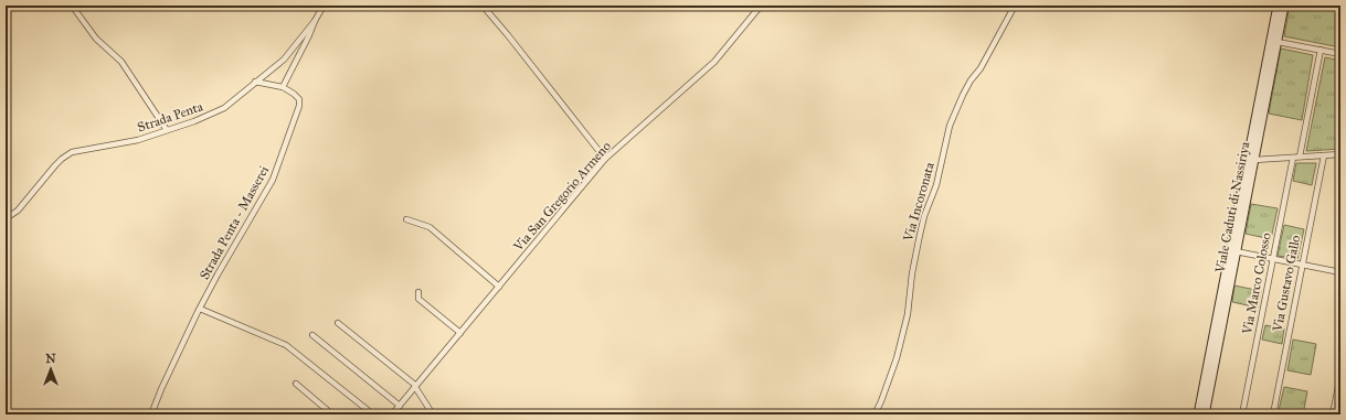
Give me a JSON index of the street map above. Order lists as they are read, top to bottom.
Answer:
{
  "streets": {
    "main road": ["Viale Caduti di Nassiriya"],
    "street": [
      "Strada Penta",
      "Via San Gregorio Armeno",
      "Via Incoronata",
      "Strada Penta - Masserei",
      "Via Marco Colosso",
      "Via Gustavo Gallo"
    ]
  },
  "north": "top"
}
